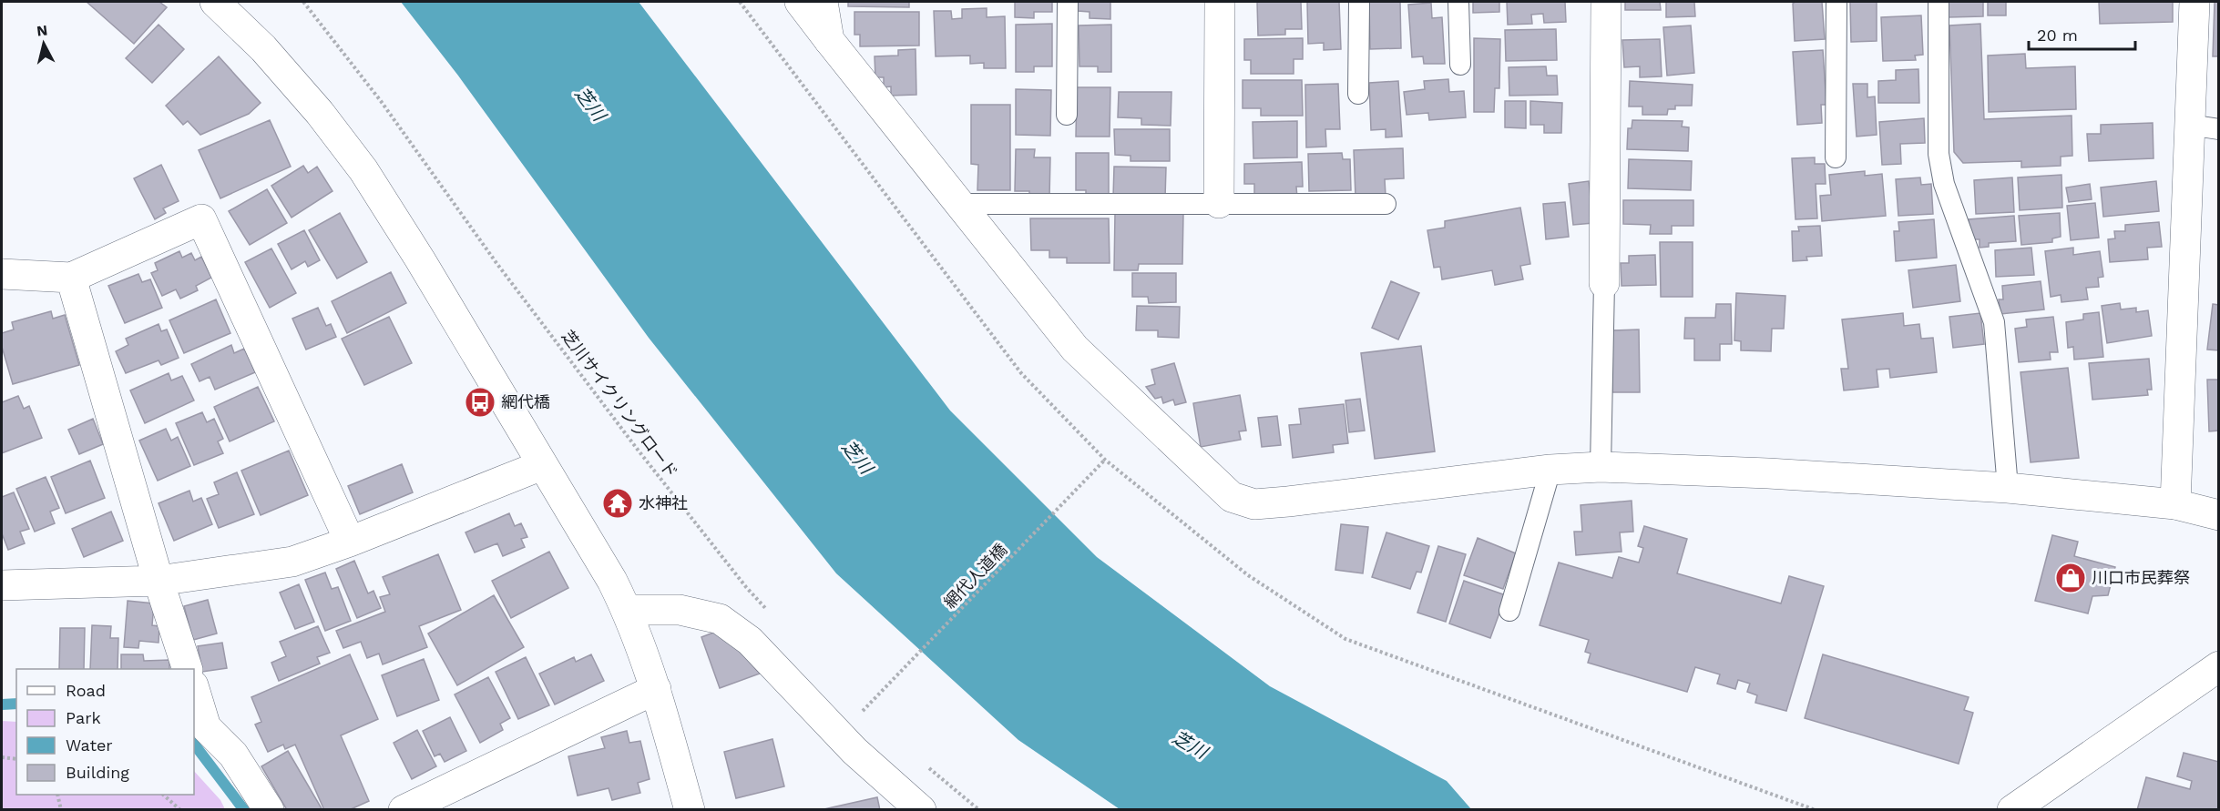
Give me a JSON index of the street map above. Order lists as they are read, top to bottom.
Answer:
{
  "streets": {
    "path": ["芝川サイクリングロード", "網代人道橋"]
  },
  "water": ["芝川"],
  "places": {
    "bus stop": ["網代橋"],
    "temple": ["水神社"],
    "shop": ["川口市民葬祭"]
  },
  "legend": [
    "Road",
    "Park",
    "Water",
    "Building"
  ],
  "scale_bar": "20 m",
  "north": "top"
}
